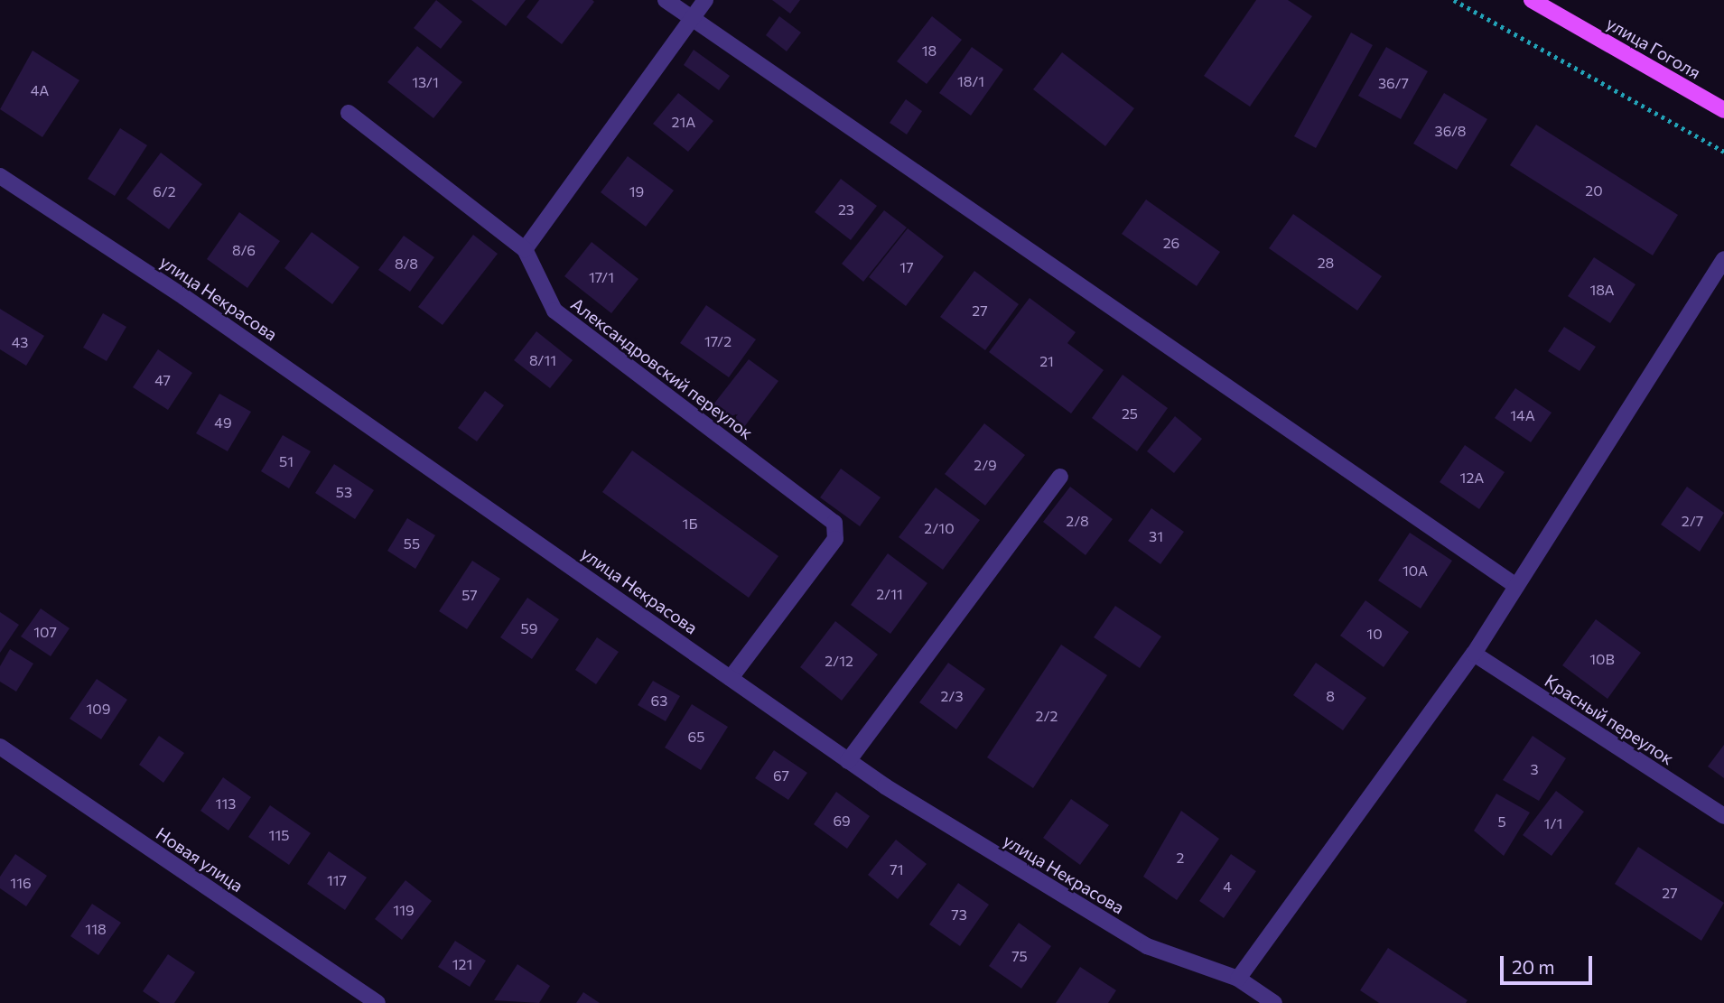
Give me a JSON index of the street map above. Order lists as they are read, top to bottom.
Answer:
{
  "streets": {
    "main road": ["улица Гоголя"],
    "street": [
      "улица Некрасова",
      "Александровский переулок",
      "Красный переулок",
      "Новая улица"
    ]
  },
  "crossings": [
    ["улица Некрасова", "Александровский переулок"]
  ],
  "house_numbers": [
    "18",
    "18/1",
    "13/1",
    "36/7",
    "4А",
    "21А",
    "36/8",
    "20",
    "6/2",
    "19",
    "23",
    "26",
    "8/6",
    "28",
    "8/8",
    "17",
    "17/1",
    "18А",
    "27",
    "17/2",
    "43",
    "8/11",
    "21",
    "47",
    "25",
    "14А",
    "49",
    "51",
    "2/9",
    "12А",
    "53",
    "2/8",
    "2/7",
    "1Б",
    "2/10",
    "31",
    "55",
    "10А",
    "2/11",
    "57",
    "59",
    "107",
    "10",
    "10В",
    "2/12",
    "2/3",
    "8",
    "63",
    "109",
    "2/2",
    "65",
    "3",
    "67",
    "113",
    "69",
    "5",
    "1/1",
    "115",
    "2",
    "71",
    "117",
    "116",
    "4",
    "27",
    "119",
    "73",
    "118",
    "75",
    "121"
  ],
  "scale_bar": "20 m"
}
